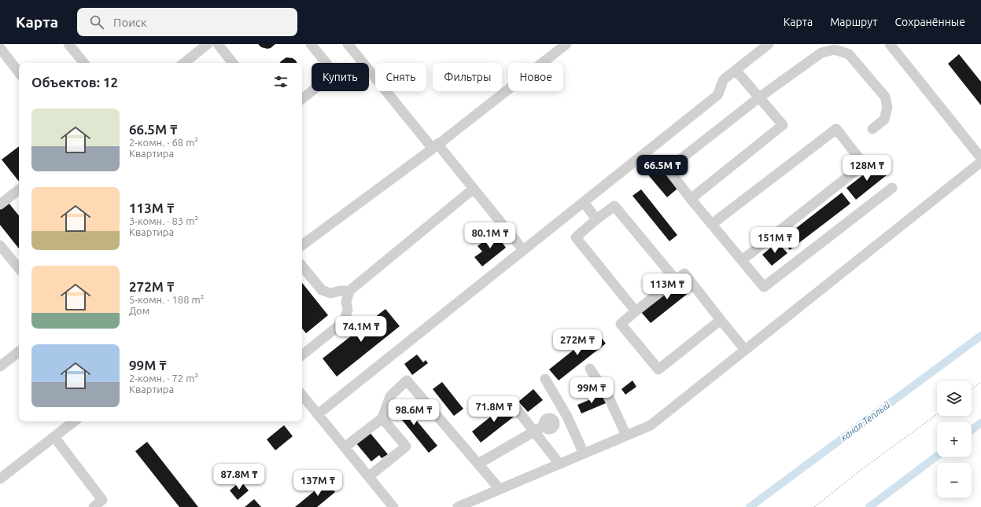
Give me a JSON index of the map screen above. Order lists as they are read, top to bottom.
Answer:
{
  "water": ["канал Теплый"],
  "page": {
    "header": "Карта",
    "search": "Поиск",
    "nav": ["Карта", "Маршрут", "Сохранённые"],
    "chip": [
      "Купить",
      "Снять",
      "Фильтры",
      "Новое"
    ],
    "heading": "Объектов: 12",
    "list": [
      {
        "name": "66.5M ₸",
        "note": "2-комн. · 68 m² · Квартира"
      },
      {
        "name": "113M ₸",
        "note": "3-комн. · 83 m² · Квартира"
      },
      {
        "name": "272M ₸",
        "note": "5-комн. · 188 m² · Дом"
      },
      {
        "name": "99M ₸",
        "note": "2-комн. · 72 m² · Квартира"
      }
    ],
    "price": [
      "66.5M ₸",
      "128M ₸",
      "80.1M ₸",
      "151M ₸",
      "113M ₸",
      "74.1M ₸",
      "272M ₸",
      "99M ₸",
      "71.8M ₸",
      "98.6M ₸",
      "87.8M ₸",
      "137M ₸"
    ],
    "map_buttons": ["+", "−"]
  }
}
